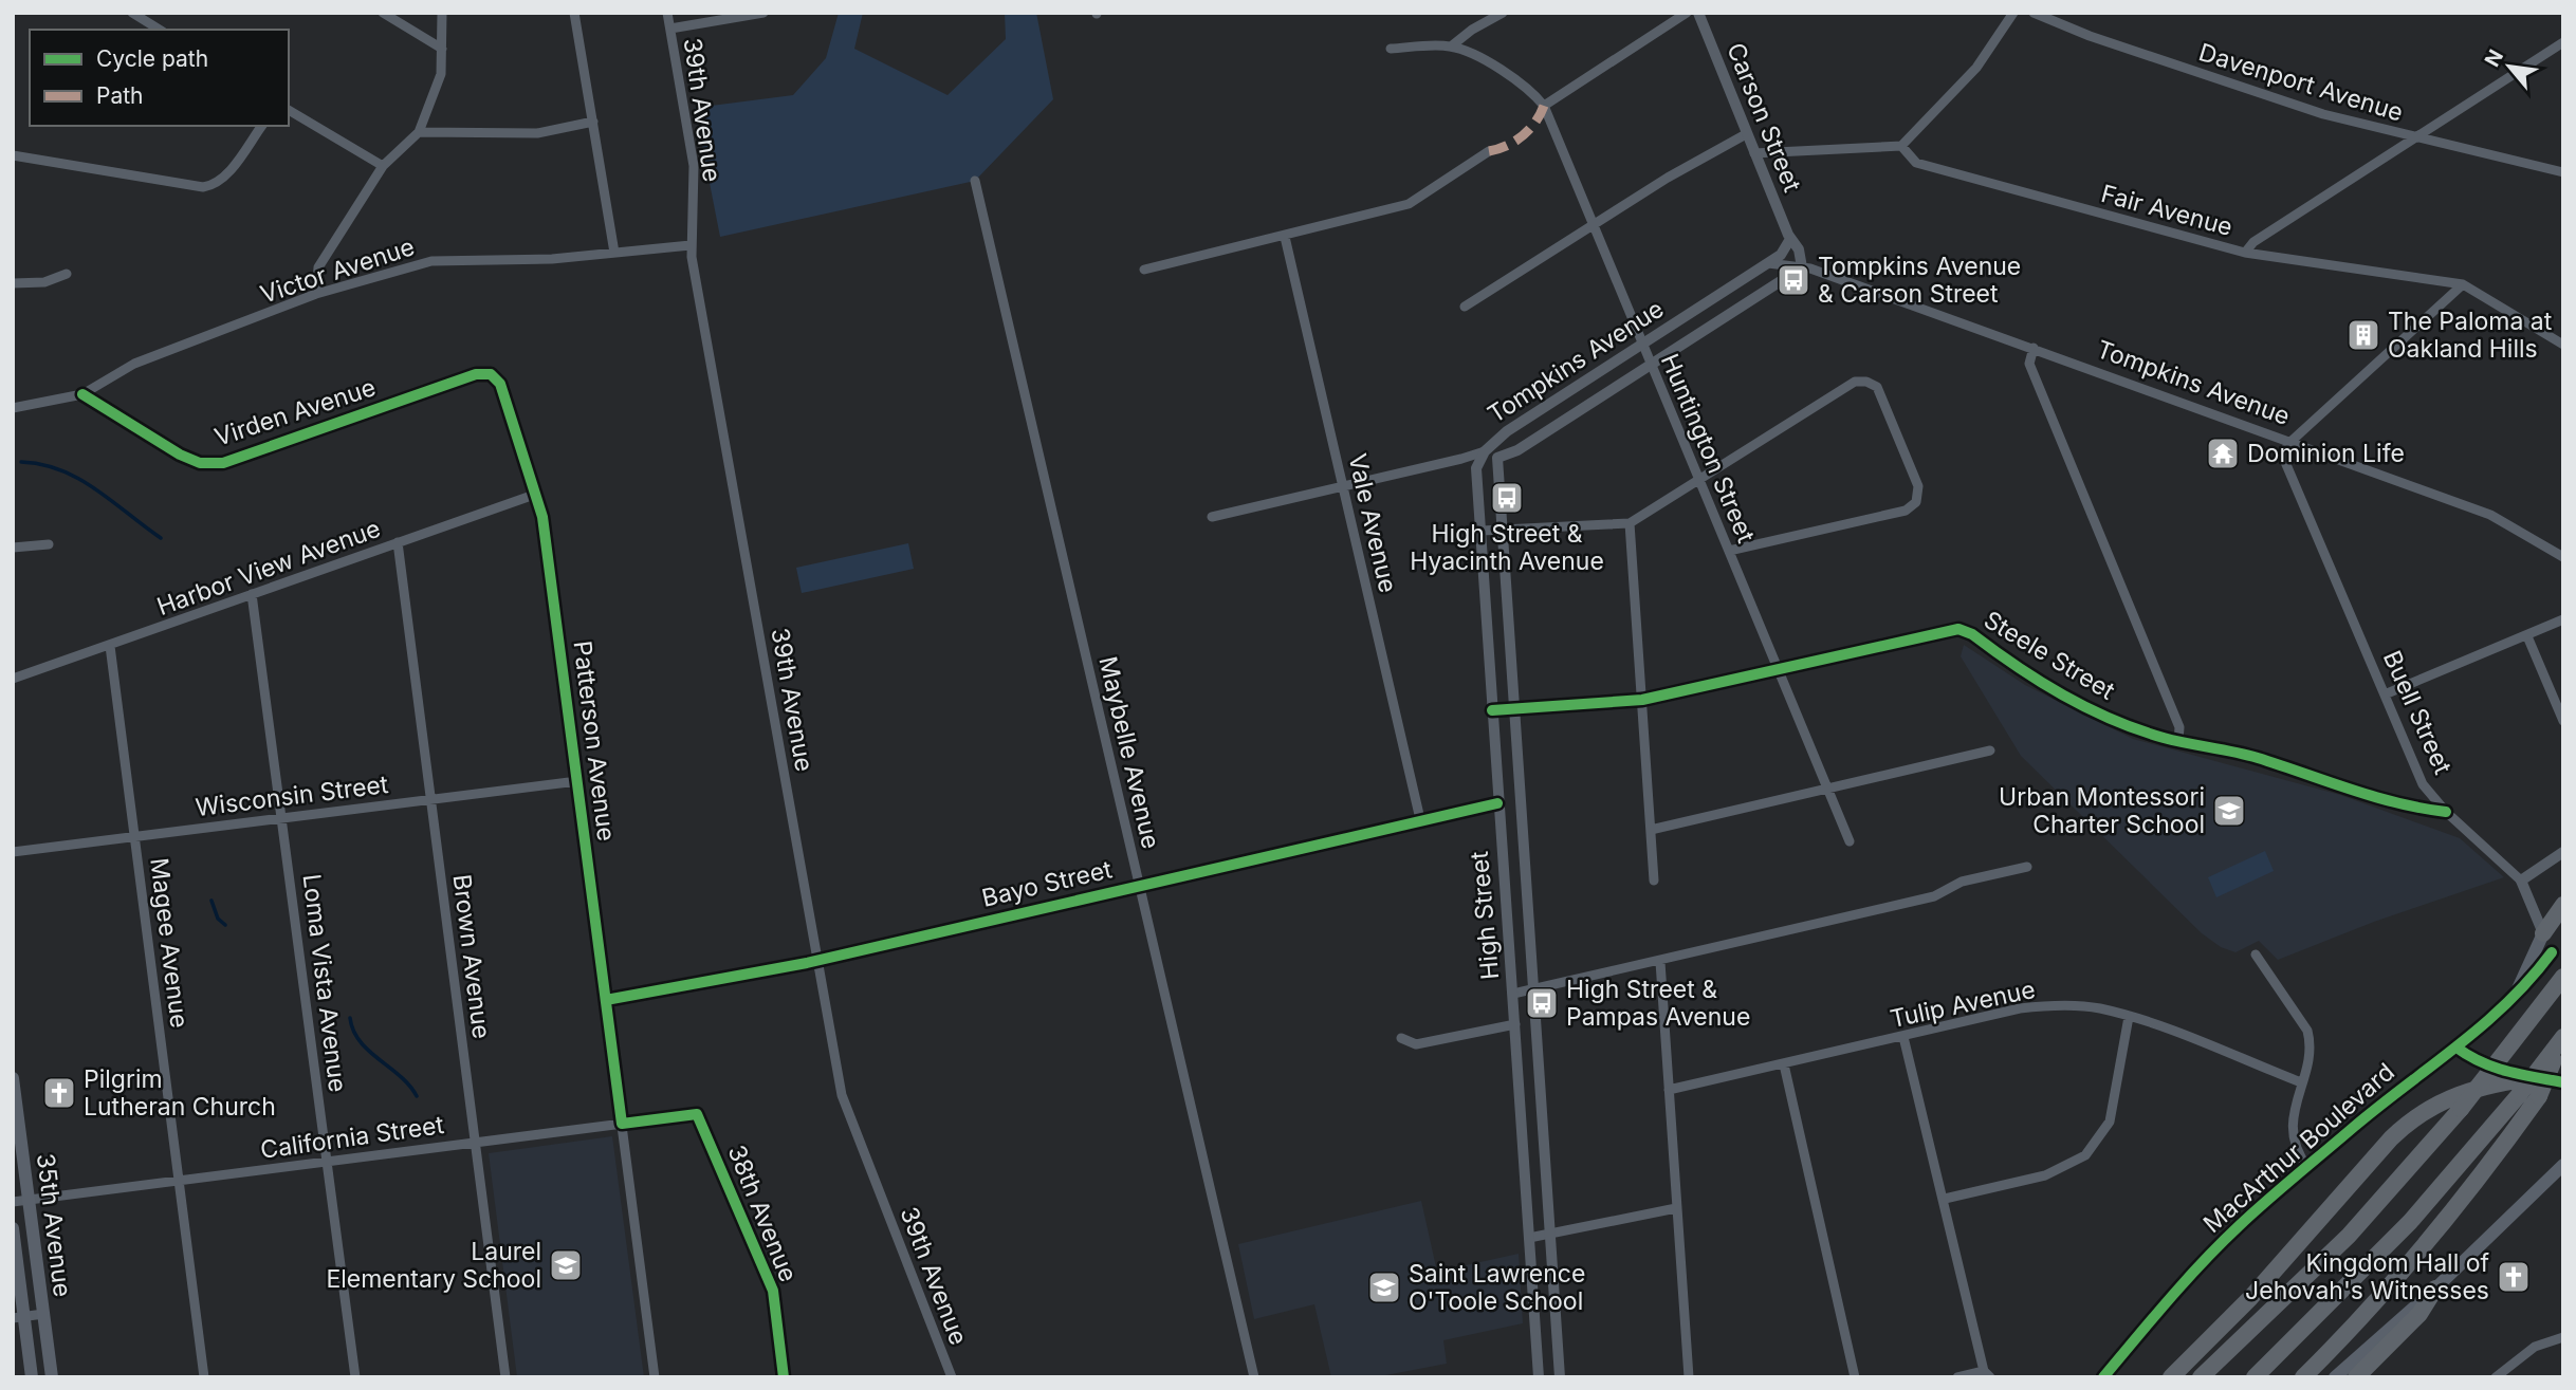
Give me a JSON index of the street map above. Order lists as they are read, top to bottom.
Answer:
{
  "streets": {
    "main road": ["Buell Street", "MacArthur Boulevard", "35th Avenue"],
    "street": [
      "Davenport Avenue",
      "39th Avenue",
      "Carson Street",
      "Fair Avenue",
      "Victor Avenue",
      "Tompkins Avenue",
      "Virden Avenue",
      "Huntington Street",
      "Vale Avenue",
      "Harbor View Avenue",
      "Steele Street",
      "Patterson Avenue",
      "Maybelle Avenue",
      "Wisconsin Street",
      "Bayo Street",
      "High Street",
      "Magee Avenue",
      "Brown Avenue",
      "Loma Vista Avenue",
      "Tulip Avenue",
      "California Street",
      "38th Avenue"
    ]
  },
  "crossings": [
    ["39th Avenue", "Victor Avenue"],
    ["39th Avenue", "Bayo Street"],
    ["Carson Street", "Tompkins Avenue"],
    ["Victor Avenue", "Virden Avenue"],
    ["Tompkins Avenue", "Huntington Street"],
    ["Tompkins Avenue", "Vale Avenue"],
    ["Tompkins Avenue", "Buell Street"],
    ["Tompkins Avenue", "High Street"],
    ["Virden Avenue", "Patterson Avenue"],
    ["Huntington Street", "Steele Street"],
    ["Vale Avenue", "Bayo Street"],
    ["Harbor View Avenue", "Patterson Avenue"],
    ["Harbor View Avenue", "Magee Avenue"],
    ["Harbor View Avenue", "Brown Avenue"],
    ["Harbor View Avenue", "Loma Vista Avenue"],
    ["Steele Street", "Buell Street"],
    ["Steele Street", "High Street"],
    ["Buell Street", "MacArthur Boulevard"],
    ["Patterson Avenue", "Wisconsin Street"],
    ["Patterson Avenue", "Bayo Street"],
    ["Patterson Avenue", "California Street"],
    ["Maybelle Avenue", "Bayo Street"],
    ["Wisconsin Street", "Magee Avenue"],
    ["Wisconsin Street", "Brown Avenue"],
    ["Wisconsin Street", "Loma Vista Avenue"],
    ["Bayo Street", "High Street"],
    ["Magee Avenue", "California Street"],
    ["Brown Avenue", "California Street"],
    ["Loma Vista Avenue", "California Street"],
    ["California Street", "38th Avenue"],
    ["California Street", "35th Avenue"]
  ],
  "places": {
    "bus stop": ["Tompkins Avenue & Carson Street", "High Street & Hyacinth Avenue", "High Street & Pampas Avenue"],
    "building": ["The Paloma at Oakland Hills"],
    "temple": ["Dominion Life"],
    "school or university": ["Urban Montessori Charter School", "Laurel Elementary School", "Saint Lawrence O'Toole School"],
    "church": ["Pilgrim Lutheran Church", "Kingdom Hall of Jehovah's Witnesses"]
  },
  "legend": ["Cycle path", "Path"],
  "north": "top left"
}
